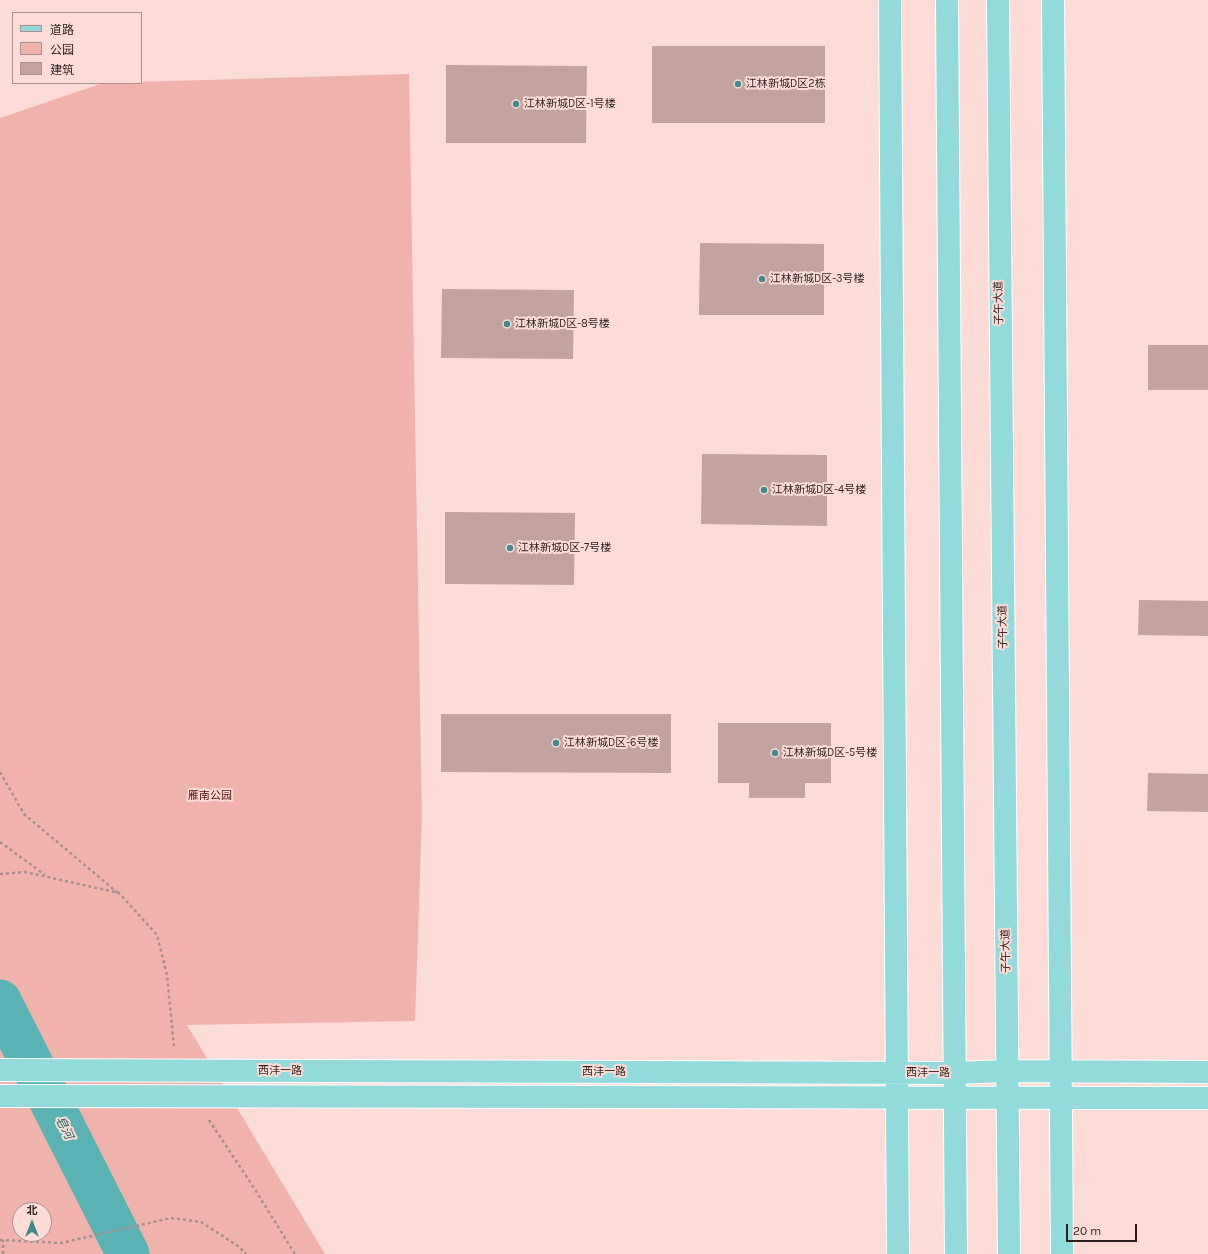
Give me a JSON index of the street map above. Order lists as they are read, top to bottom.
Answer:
{
  "streets": {
    "main road": ["子午大道", "西沣一路"]
  },
  "crossings": [
    ["子午大道", "西沣一路"]
  ],
  "water": ["皂河"],
  "parks": ["雁南公园"],
  "places": [
    "江林新城D区2栋",
    "江林新城D区-1号楼",
    "江林新城D区-3号楼",
    "江林新城D区-8号楼",
    "江林新城D区-4号楼",
    "江林新城D区-7号楼",
    "江林新城D区-6号楼",
    "江林新城D区-5号楼"
  ],
  "legend": ["道路", "公园", "建筑"],
  "scale_bar": "20 m",
  "north": "top"
}
